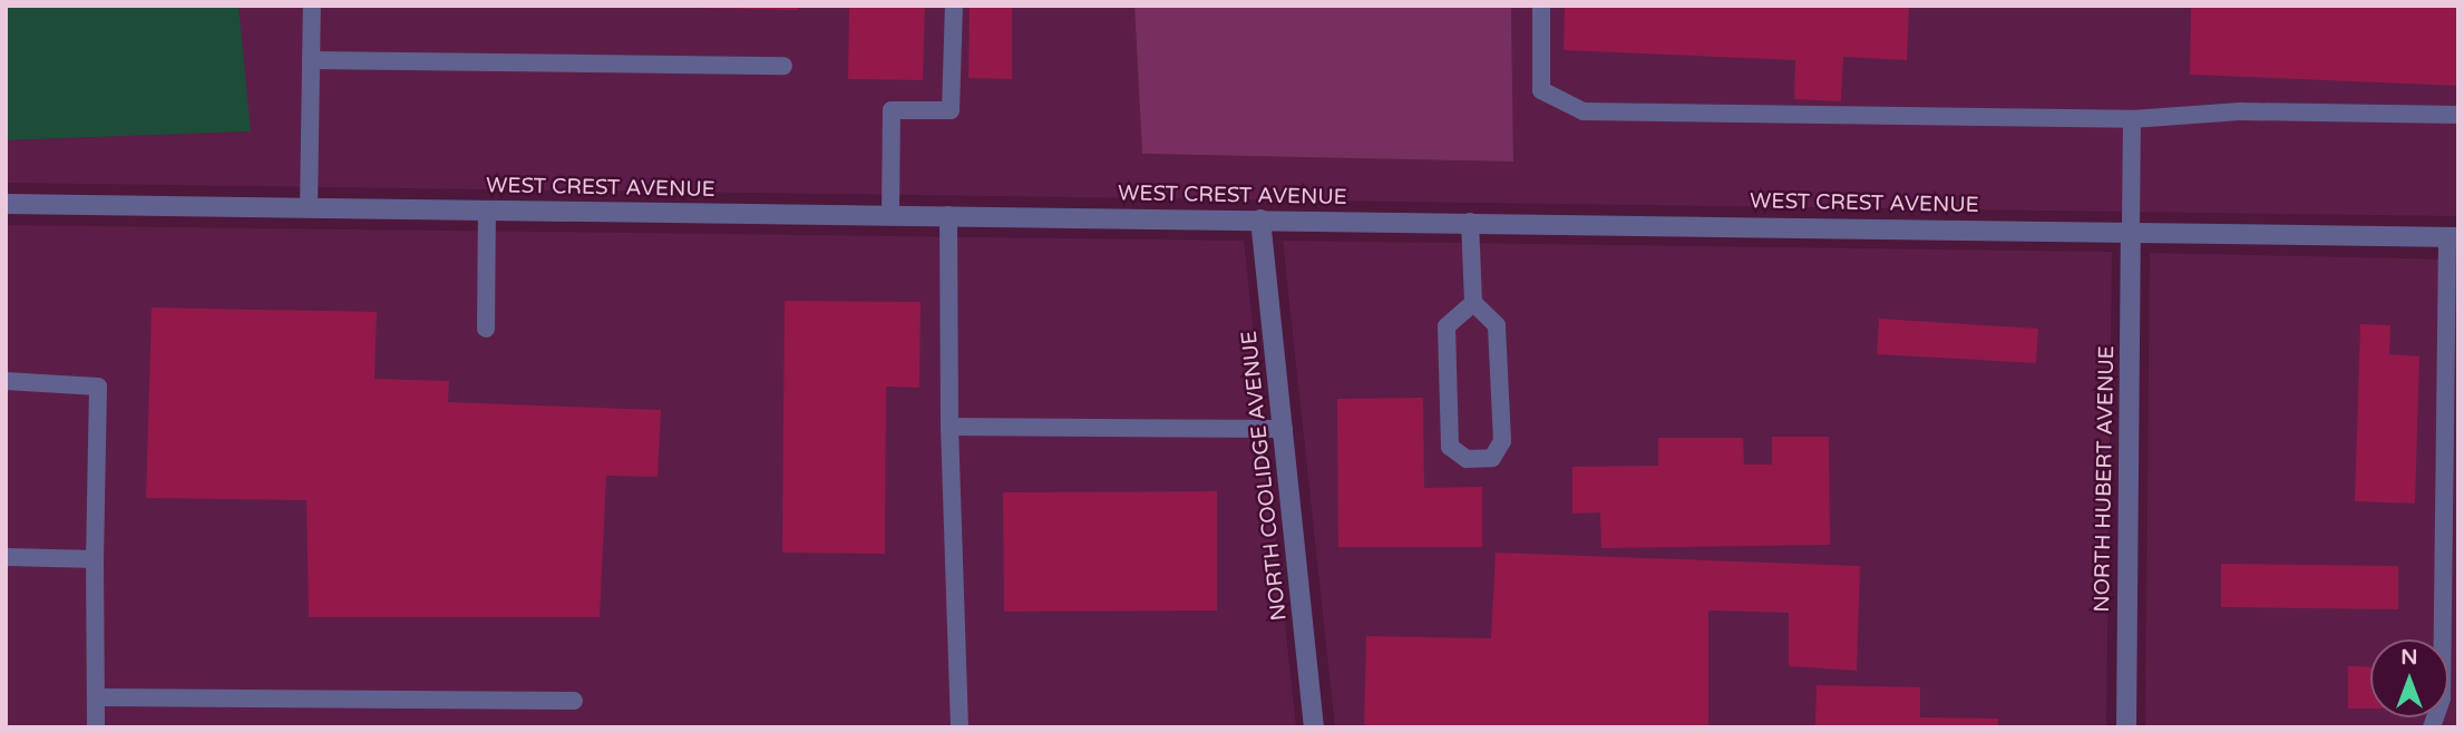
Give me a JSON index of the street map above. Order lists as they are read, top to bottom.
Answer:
{
  "streets": {
    "street": ["WEST CREST AVENUE", "NORTH COOLIDGE AVENUE", "NORTH HUBERT AVENUE"]
  },
  "crossings": [
    ["WEST CREST AVENUE", "NORTH COOLIDGE AVENUE"],
    ["WEST CREST AVENUE", "NORTH HUBERT AVENUE"]
  ],
  "north": "top"
}
